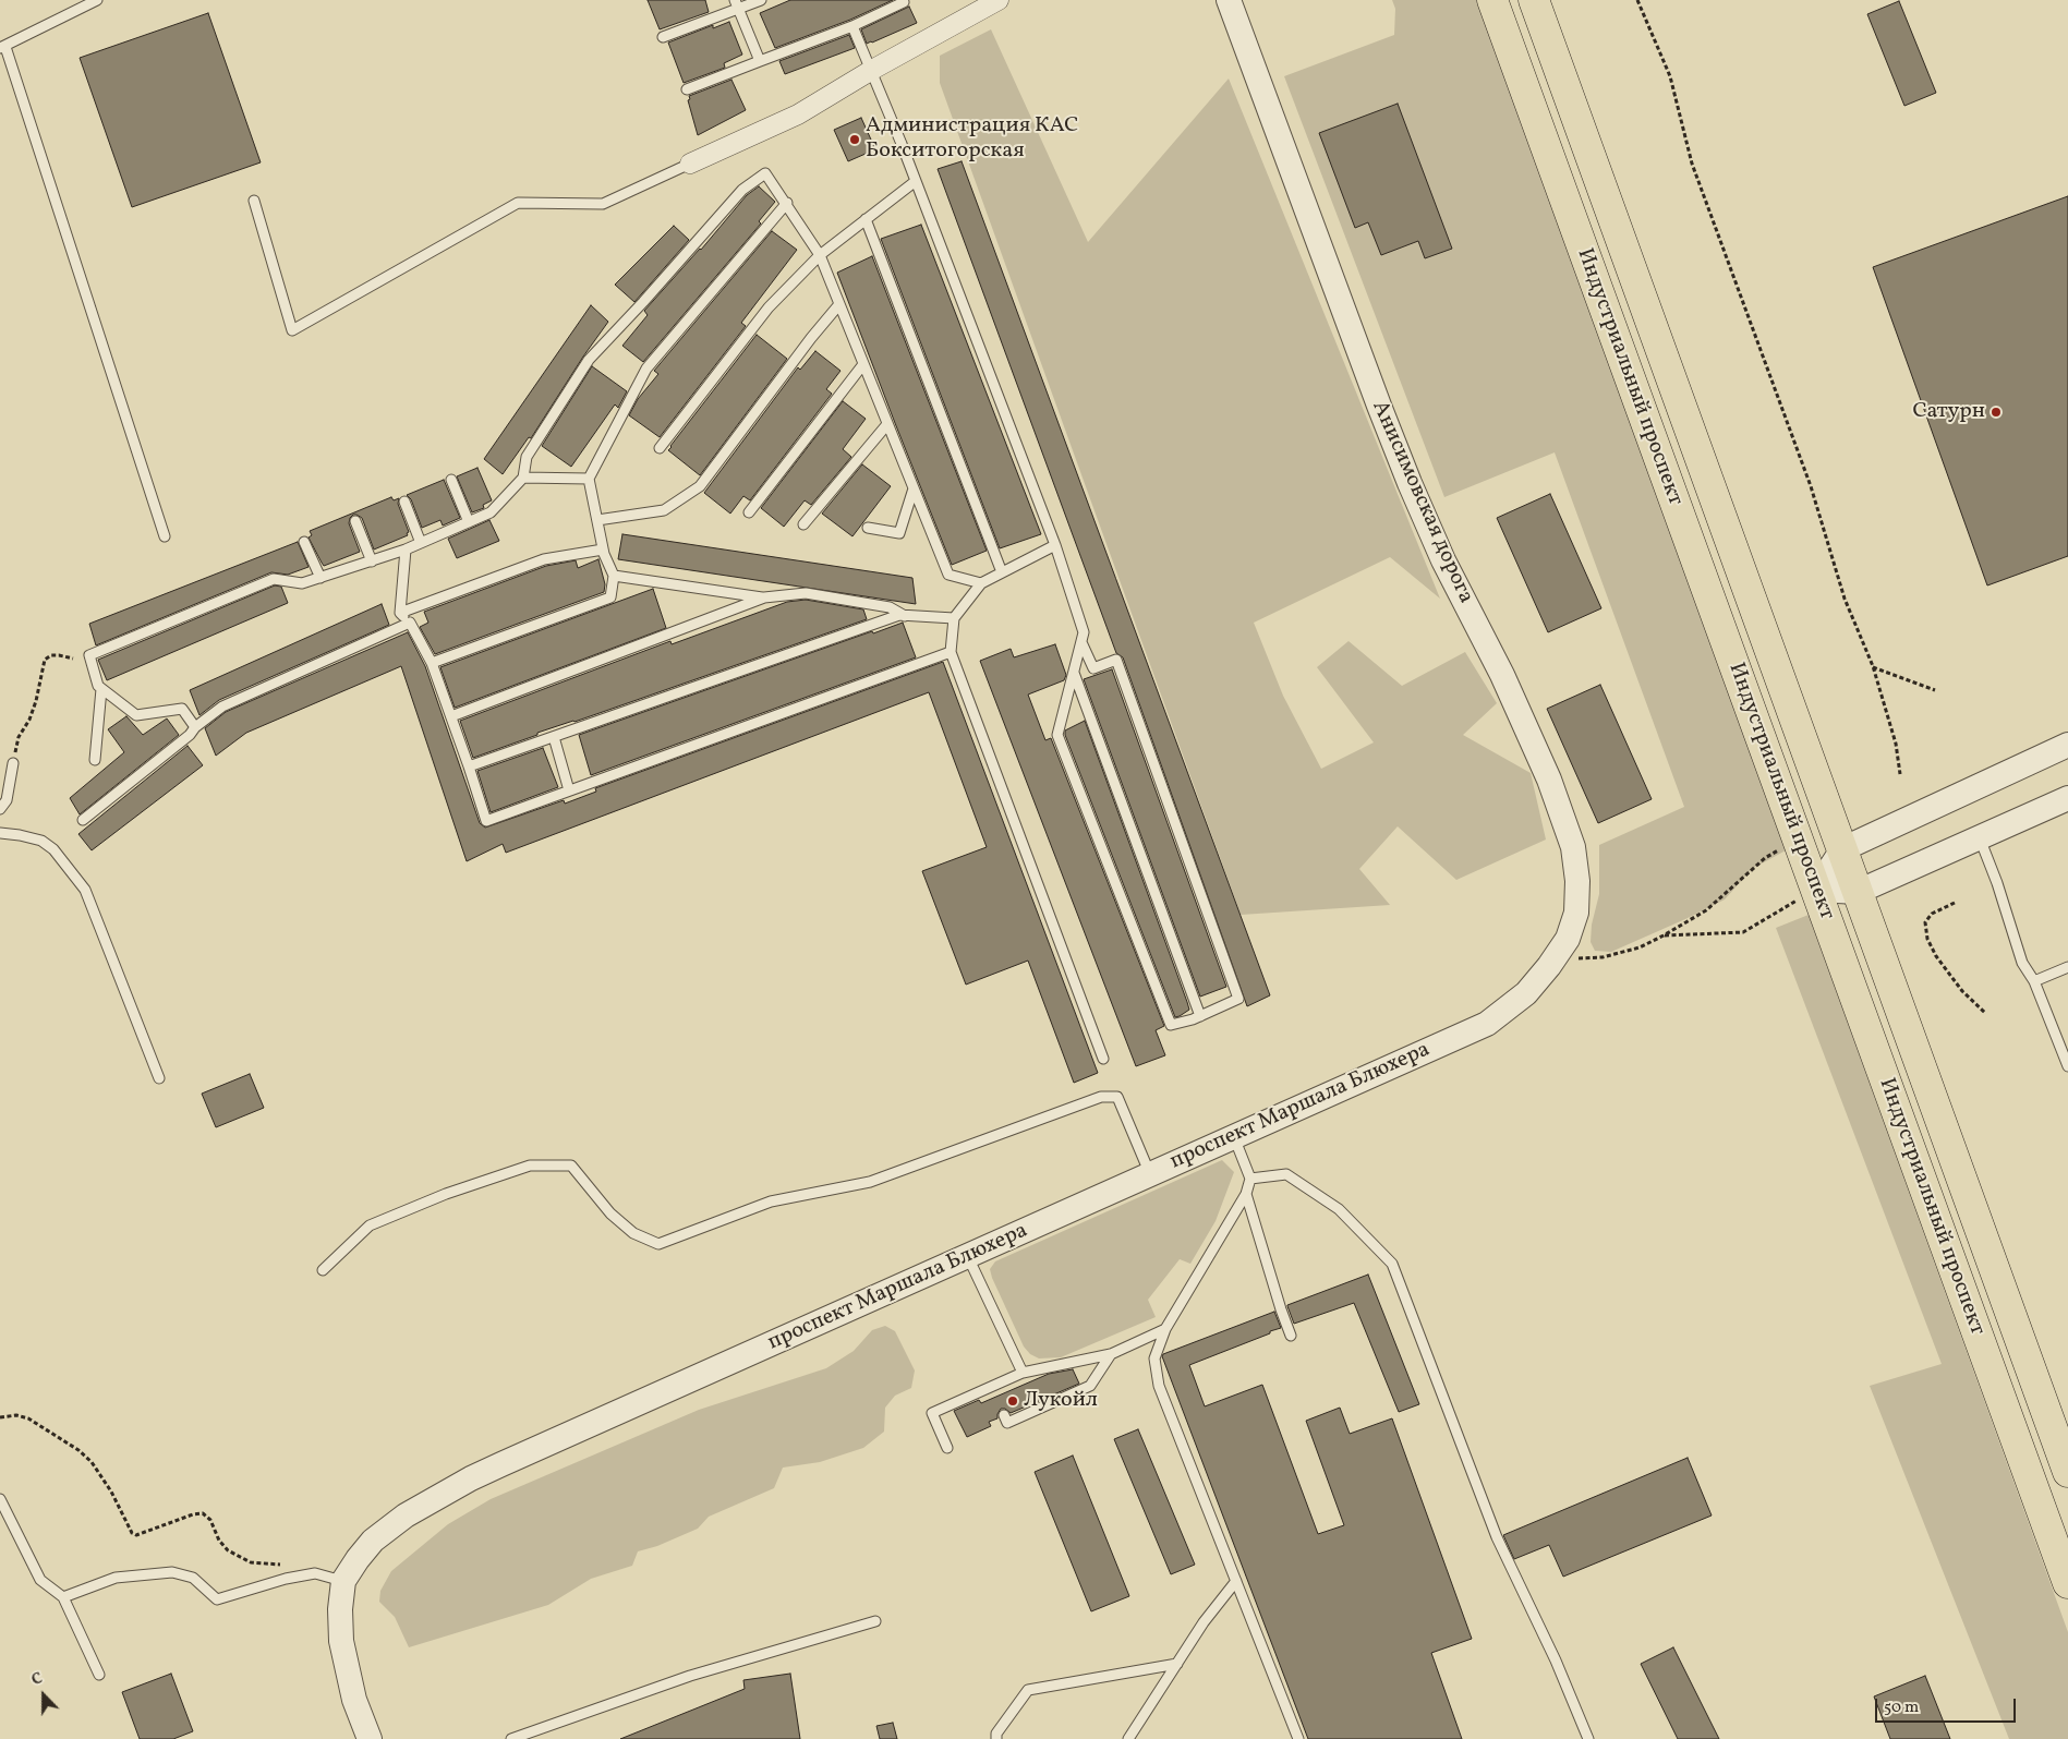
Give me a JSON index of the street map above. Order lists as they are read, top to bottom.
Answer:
{
  "streets": {
    "main road": ["Индустриальный проспект"],
    "street": ["Анисимовская дорога", "проспект Маршала Блюхера"]
  },
  "crossings": [
    ["Анисимовская дорога", "проспект Маршала Блюхера"]
  ],
  "places": ["Администрация КАС Бокситогорская", "Сатурн", "Лукойл"],
  "scale_bar": "50 m",
  "north": "top"
}
